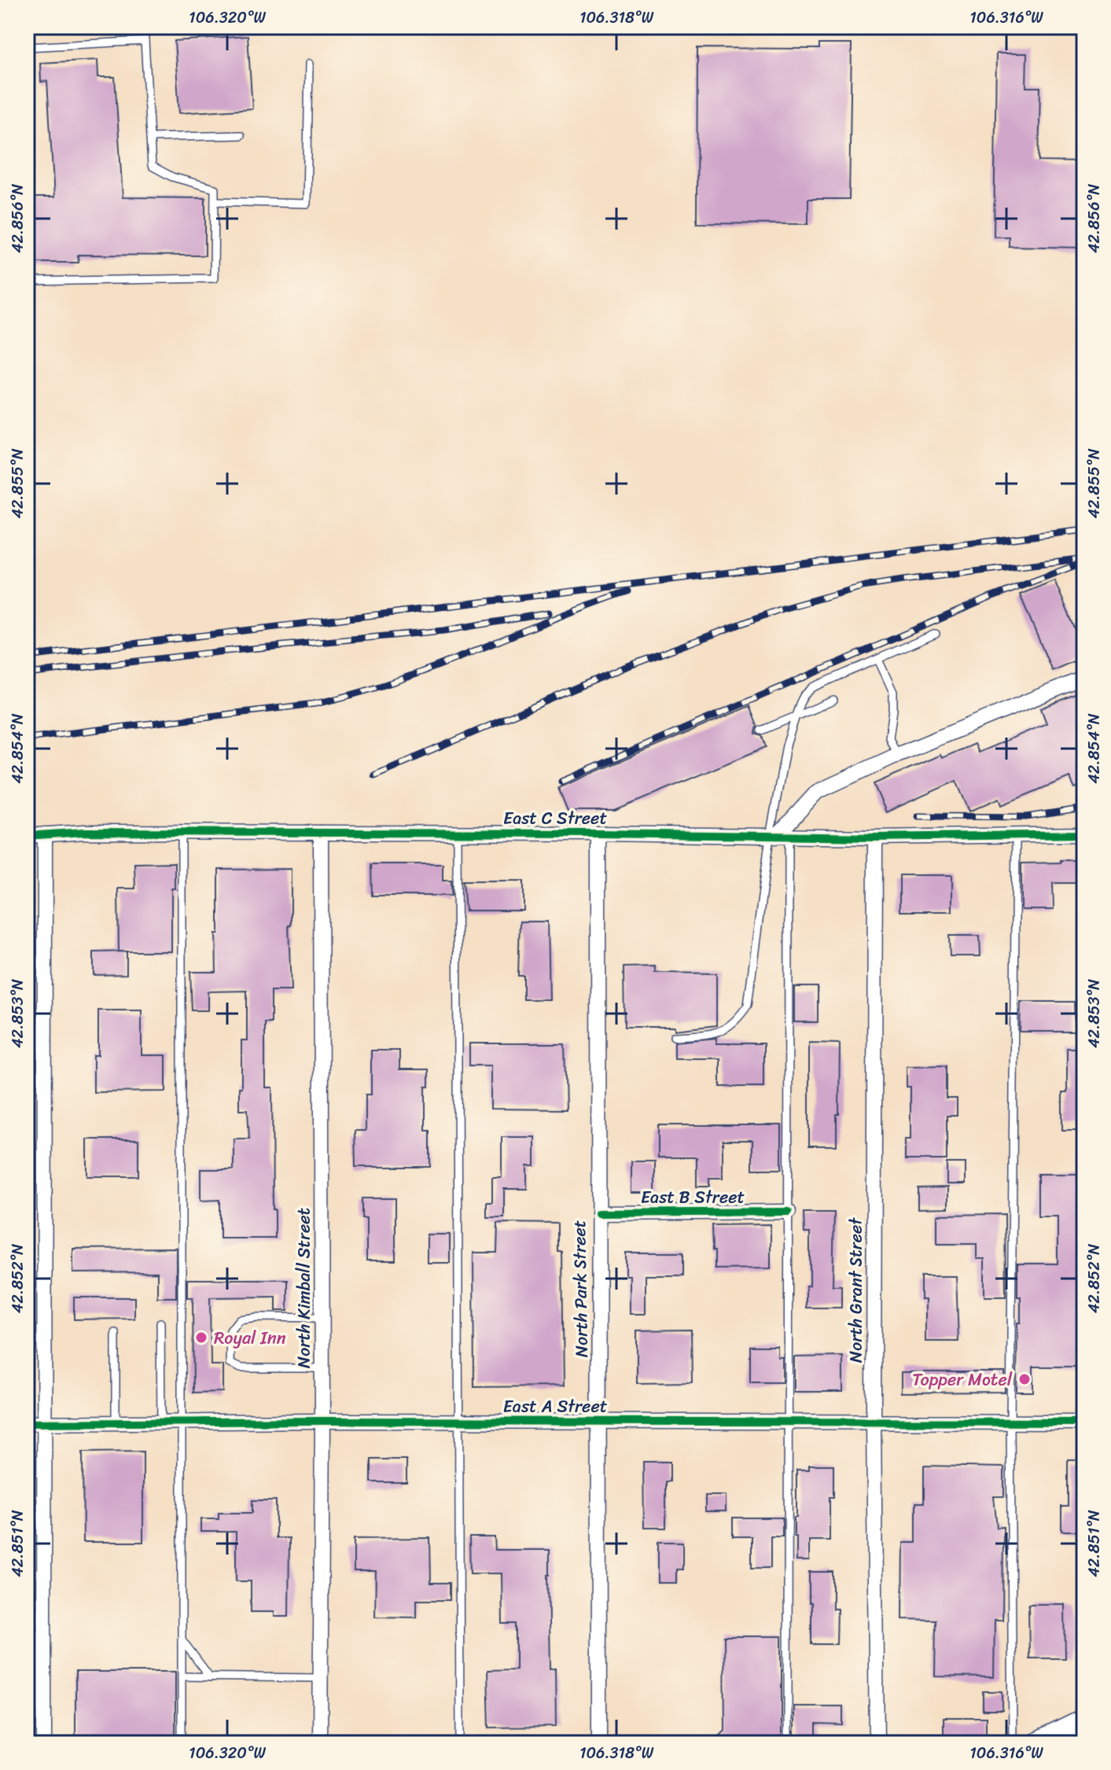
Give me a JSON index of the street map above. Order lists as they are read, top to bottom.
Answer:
{
  "streets": {
    "street": [
      "East C Street",
      "East B Street",
      "North Kimball Street",
      "North Park Street",
      "North Grant Street",
      "East A Street"
    ]
  },
  "crossings": [
    ["East C Street", "North Kimball Street"],
    ["East C Street", "North Park Street"],
    ["East C Street", "North Grant Street"],
    ["East B Street", "North Park Street"],
    ["North Kimball Street", "East A Street"],
    ["North Park Street", "East A Street"],
    ["North Grant Street", "East A Street"]
  ],
  "places": ["Royal Inn", "Topper Motel"],
  "coordinates": [
    "106.320°W",
    "106.318°W",
    "106.316°W",
    "42.856°N",
    "42.855°N",
    "42.854°N",
    "42.853°N",
    "42.852°N",
    "42.851°N"
  ]
}
